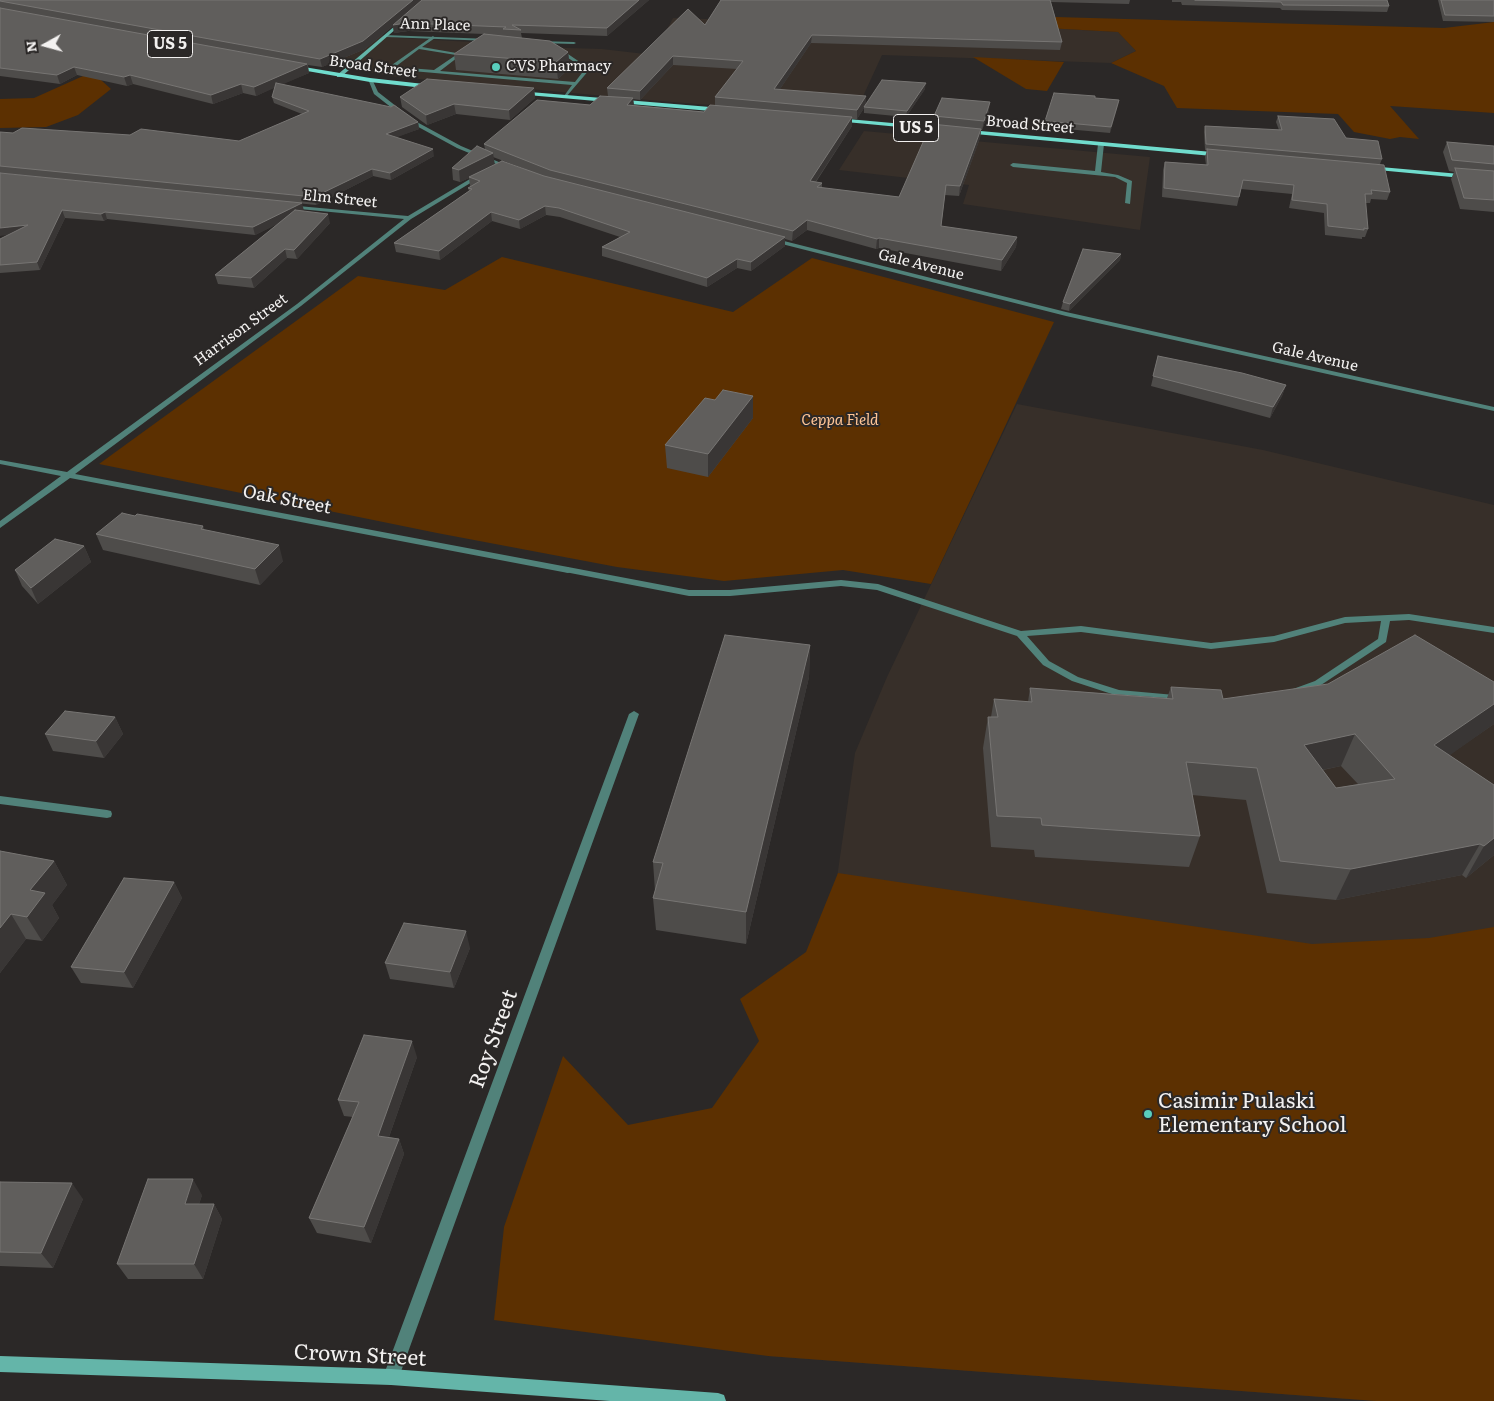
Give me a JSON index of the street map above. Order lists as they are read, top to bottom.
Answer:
{
  "streets": {
    "main road": ["US 5", "Broad Street"],
    "street": [
      "Ann Place",
      "Elm Street",
      "Gale Avenue",
      "Harrison Street",
      "Oak Street",
      "Roy Street",
      "Crown Street"
    ]
  },
  "crossings": [
    ["Elm Street", "Harrison Street"],
    ["Harrison Street", "Oak Street"],
    ["Roy Street", "Crown Street"]
  ],
  "parks": ["Ceppa Field"],
  "places": ["CVS Pharmacy", "Casimir Pulaski Elementary School"],
  "north": "left"
}
